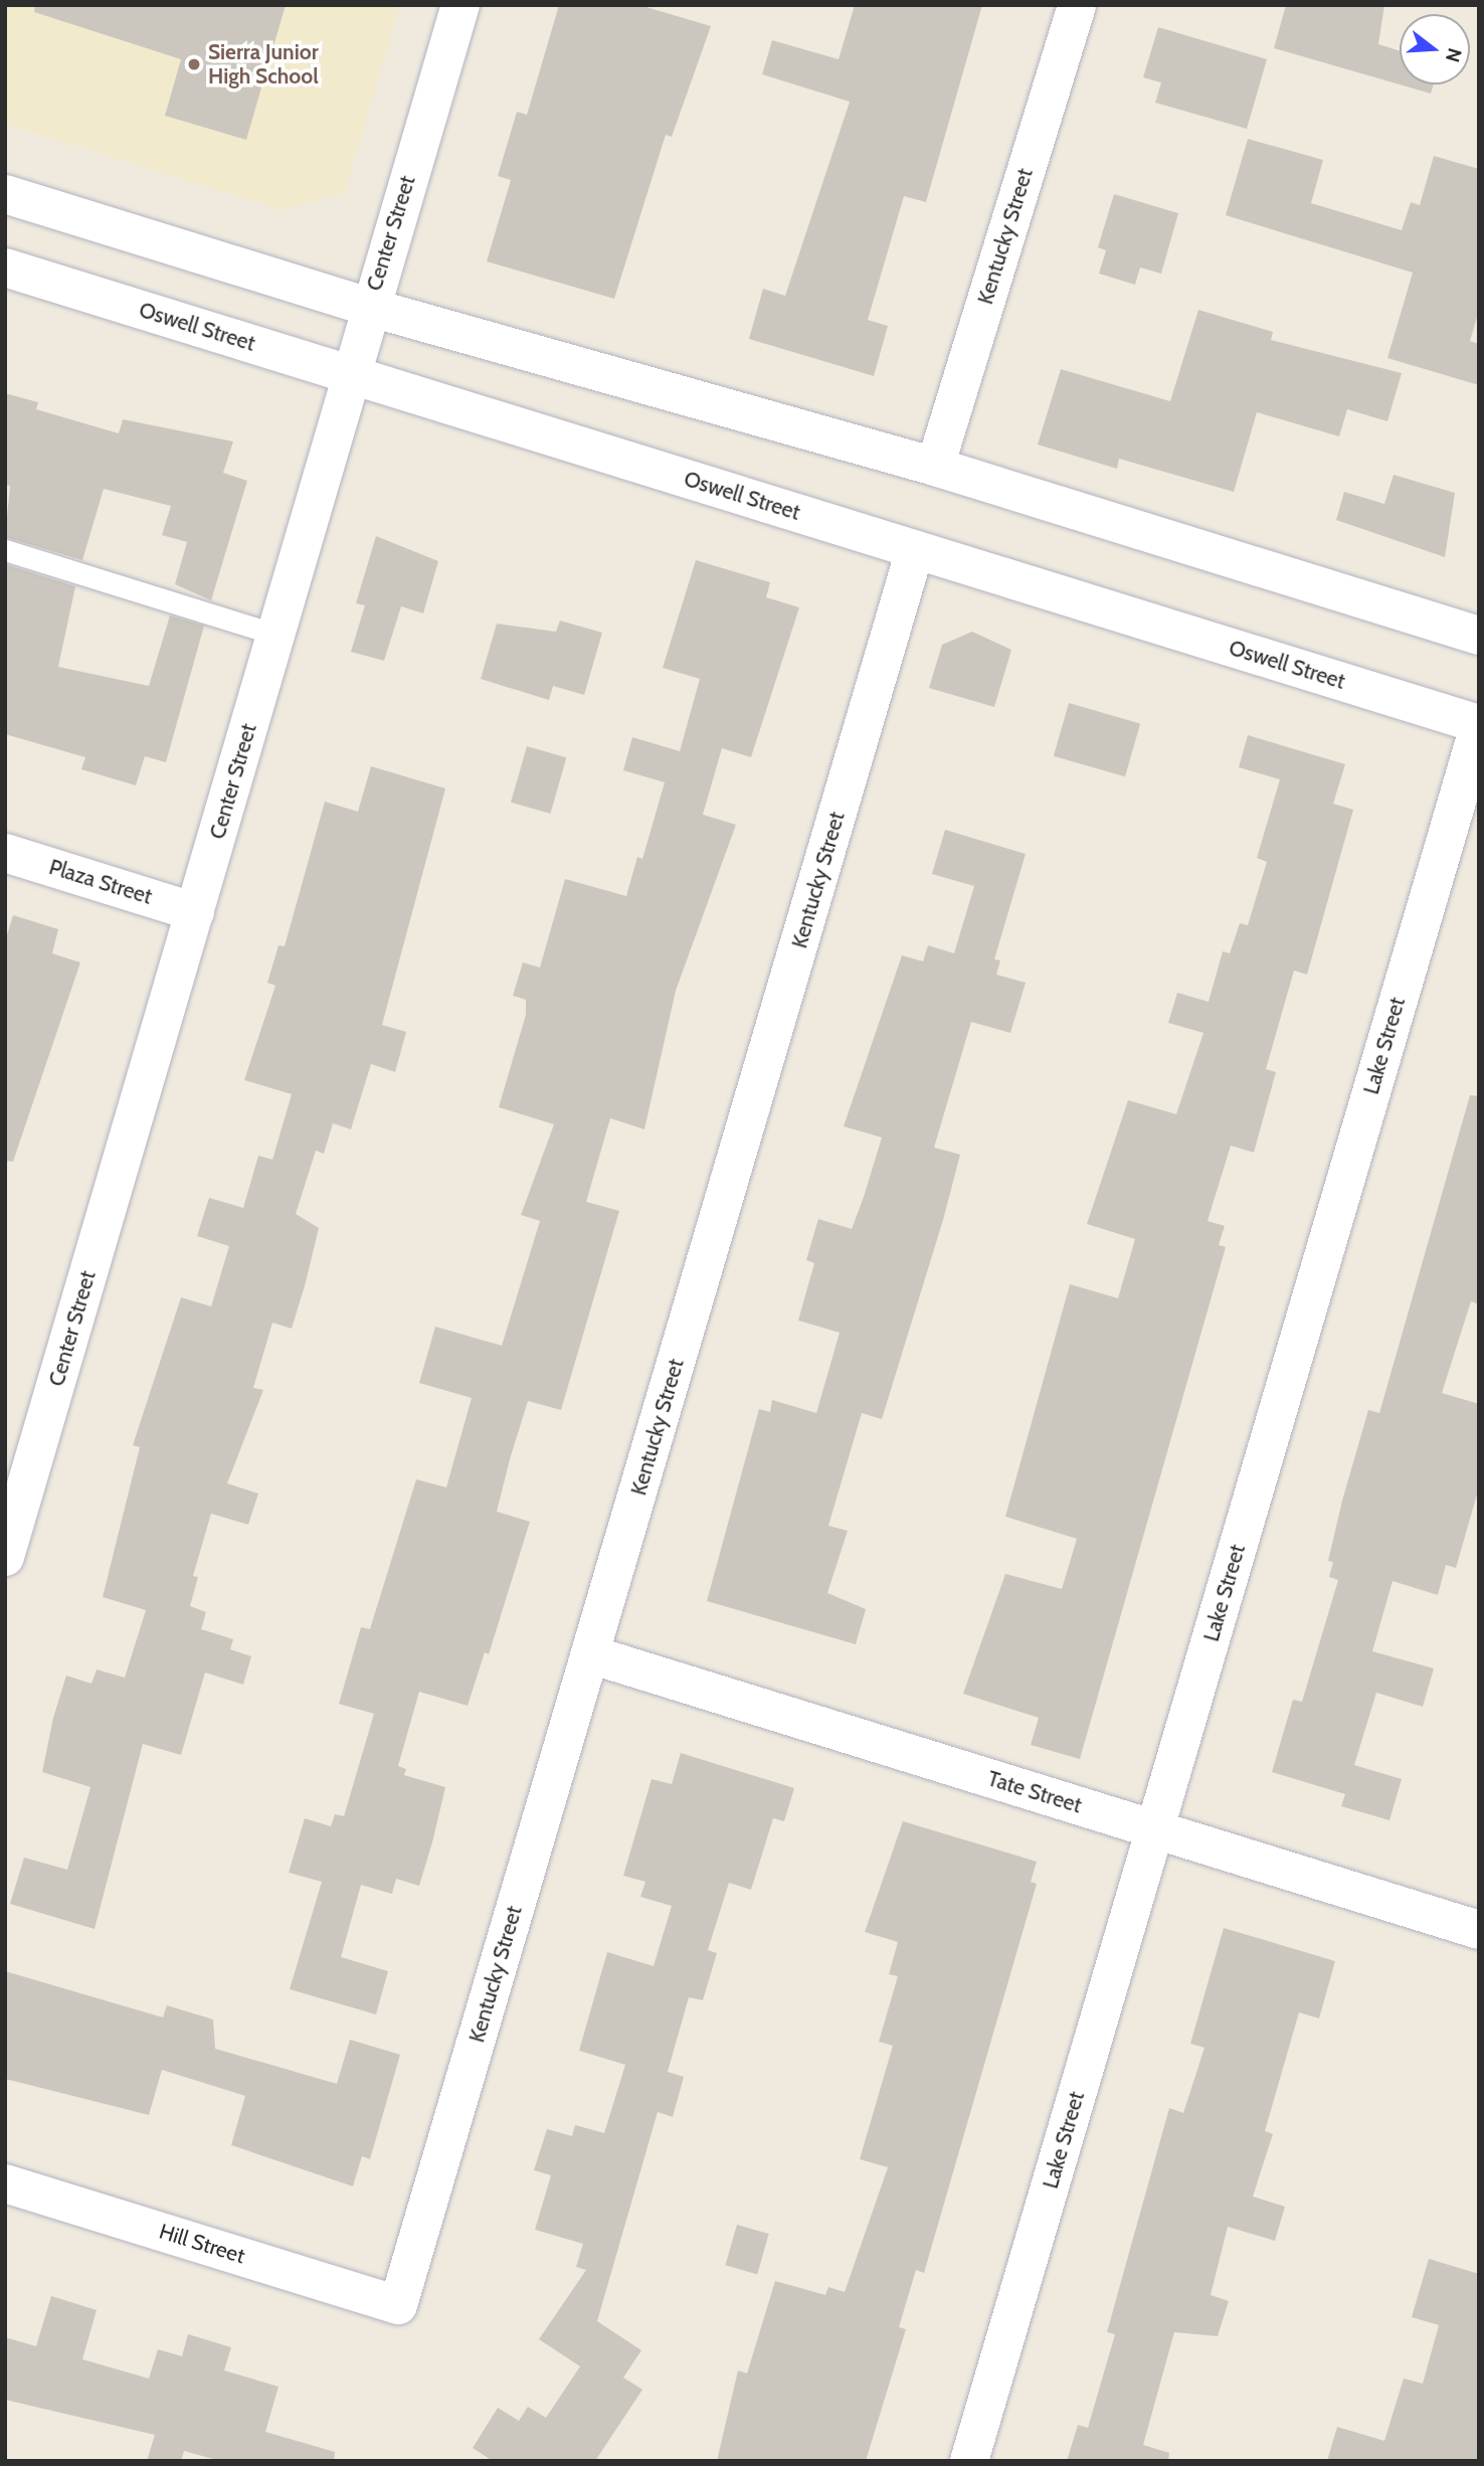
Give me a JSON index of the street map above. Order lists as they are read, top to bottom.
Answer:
{
  "streets": {
    "street": [
      "Center Street",
      "Kentucky Street",
      "Oswell Street",
      "Plaza Street",
      "Lake Street",
      "Tate Street",
      "Hill Street"
    ]
  },
  "crossings": [
    ["Center Street", "Oswell Street"],
    ["Center Street", "Plaza Street"],
    ["Kentucky Street", "Oswell Street"],
    ["Kentucky Street", "Tate Street"],
    ["Kentucky Street", "Hill Street"],
    ["Oswell Street", "Lake Street"],
    ["Lake Street", "Tate Street"]
  ],
  "places": ["Sierra Junior High School"],
  "north": "right"
}
